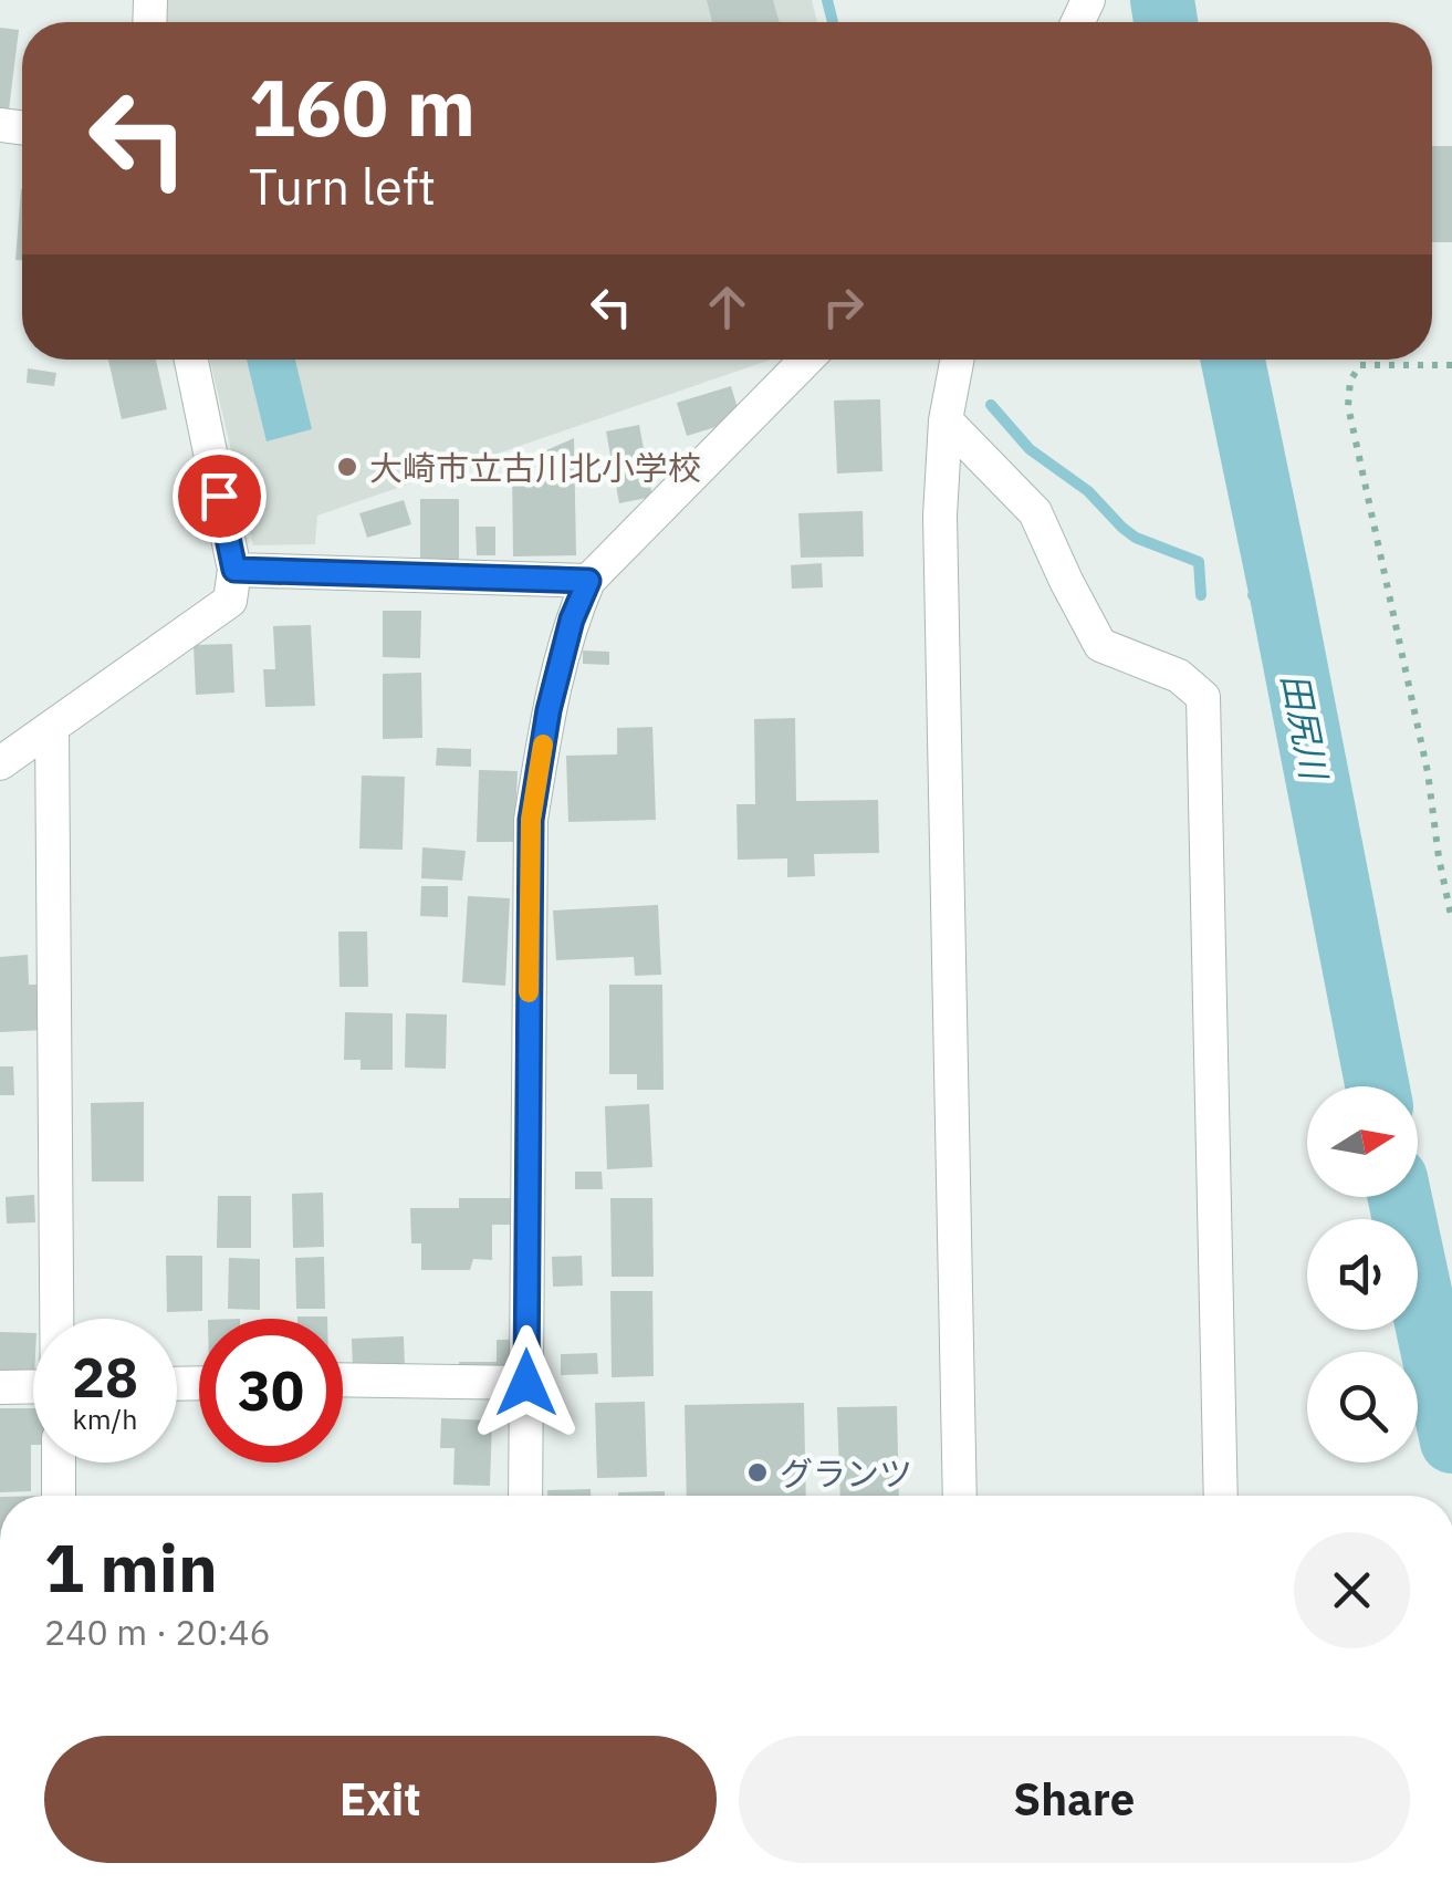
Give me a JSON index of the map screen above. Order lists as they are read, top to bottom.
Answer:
{
  "water": ["田尻川"],
  "places": ["大崎市立古川北小学校", "グランツ"],
  "north": "right",
  "page": {
    "turn": ["160 m", "Turn left"],
    "speed": "28 km/h",
    "limit": "30",
    "heading": ["1 min", "240 m · 20:46"],
    "buttons": ["Exit", "Share"]
  }
}
